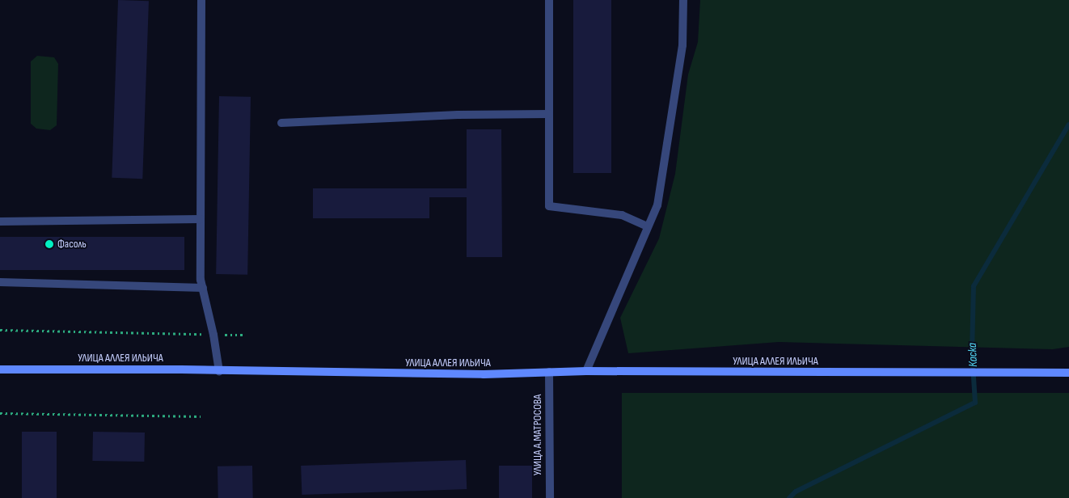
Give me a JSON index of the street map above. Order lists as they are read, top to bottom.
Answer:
{
  "streets": {
    "main road": ["УЛИЦА АЛЛЕЯ ИЛЬИЧА"],
    "street": ["УЛИЦА А.МАТРОСОВА"]
  },
  "crossings": [
    ["УЛИЦА АЛЛЕЯ ИЛЬИЧА", "УЛИЦА А.МАТРОСОВА"]
  ],
  "water": ["Каска"],
  "places": ["Фасоль"]
}
